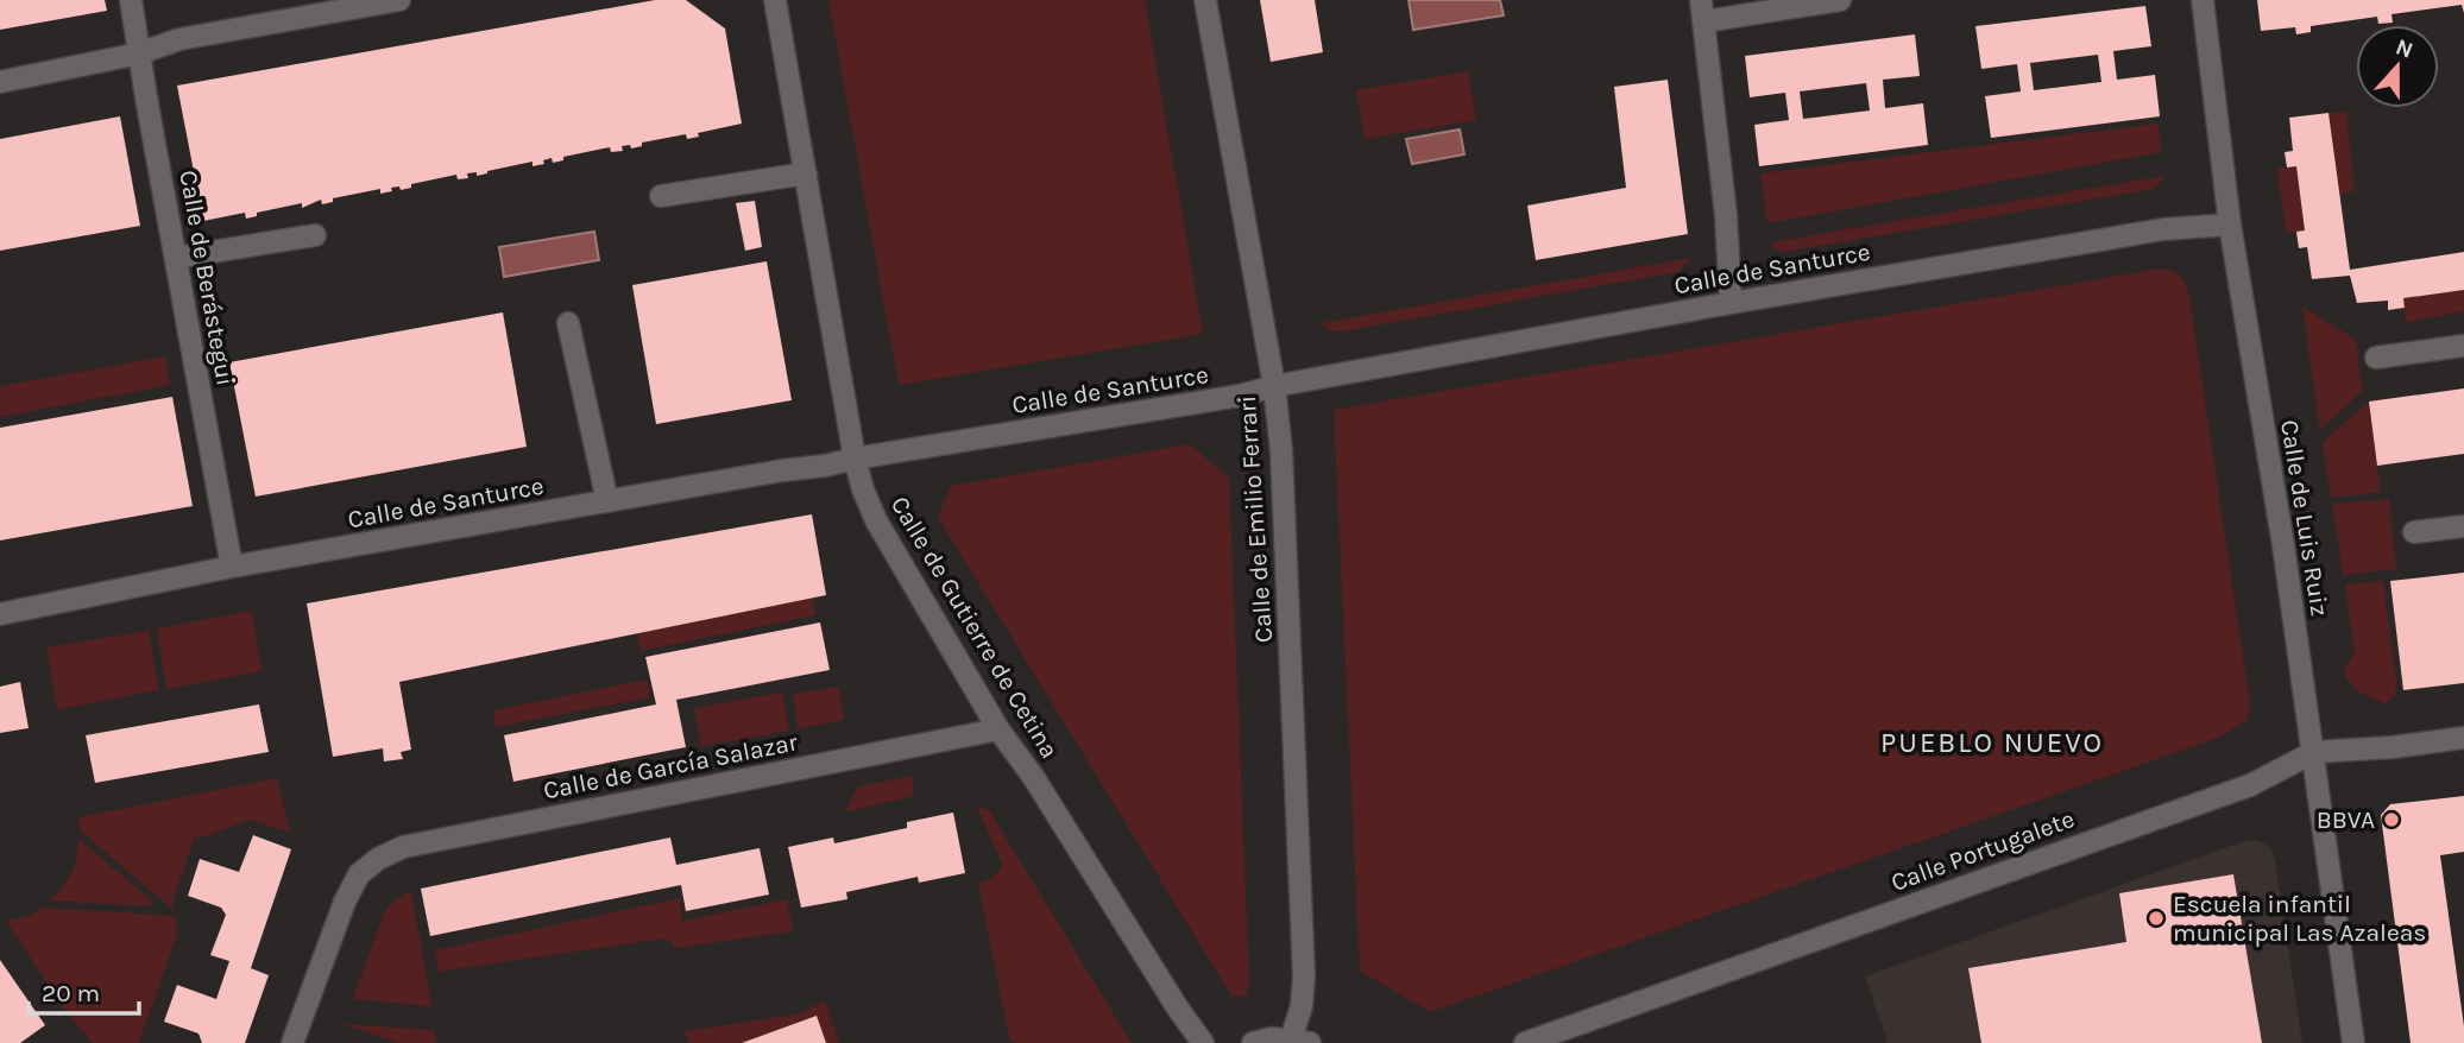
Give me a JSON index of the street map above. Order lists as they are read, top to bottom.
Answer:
{
  "streets": {
    "street": [
      "Calle de Santurce",
      "Calle de Berástegui",
      "Calle de Luis Ruiz",
      "Calle de Emilio Ferrari",
      "Calle de Gutierre de Cetina",
      "Calle de García Salazar",
      "Calle Portugalete"
    ]
  },
  "crossings": [
    ["Calle de Santurce", "Calle de Berástegui"],
    ["Calle de Santurce", "Calle de Luis Ruiz"],
    ["Calle de Santurce", "Calle de Emilio Ferrari"],
    ["Calle de Santurce", "Calle de Gutierre de Cetina"],
    ["Calle de Luis Ruiz", "Calle Portugalete"],
    ["Calle de Gutierre de Cetina", "Calle de García Salazar"]
  ],
  "districts": ["PUEBLO NUEVO"],
  "places": ["BBVA", "Escuela infantil municipal Las Azaleas"],
  "scale_bar": "20 m",
  "north": "top"
}
